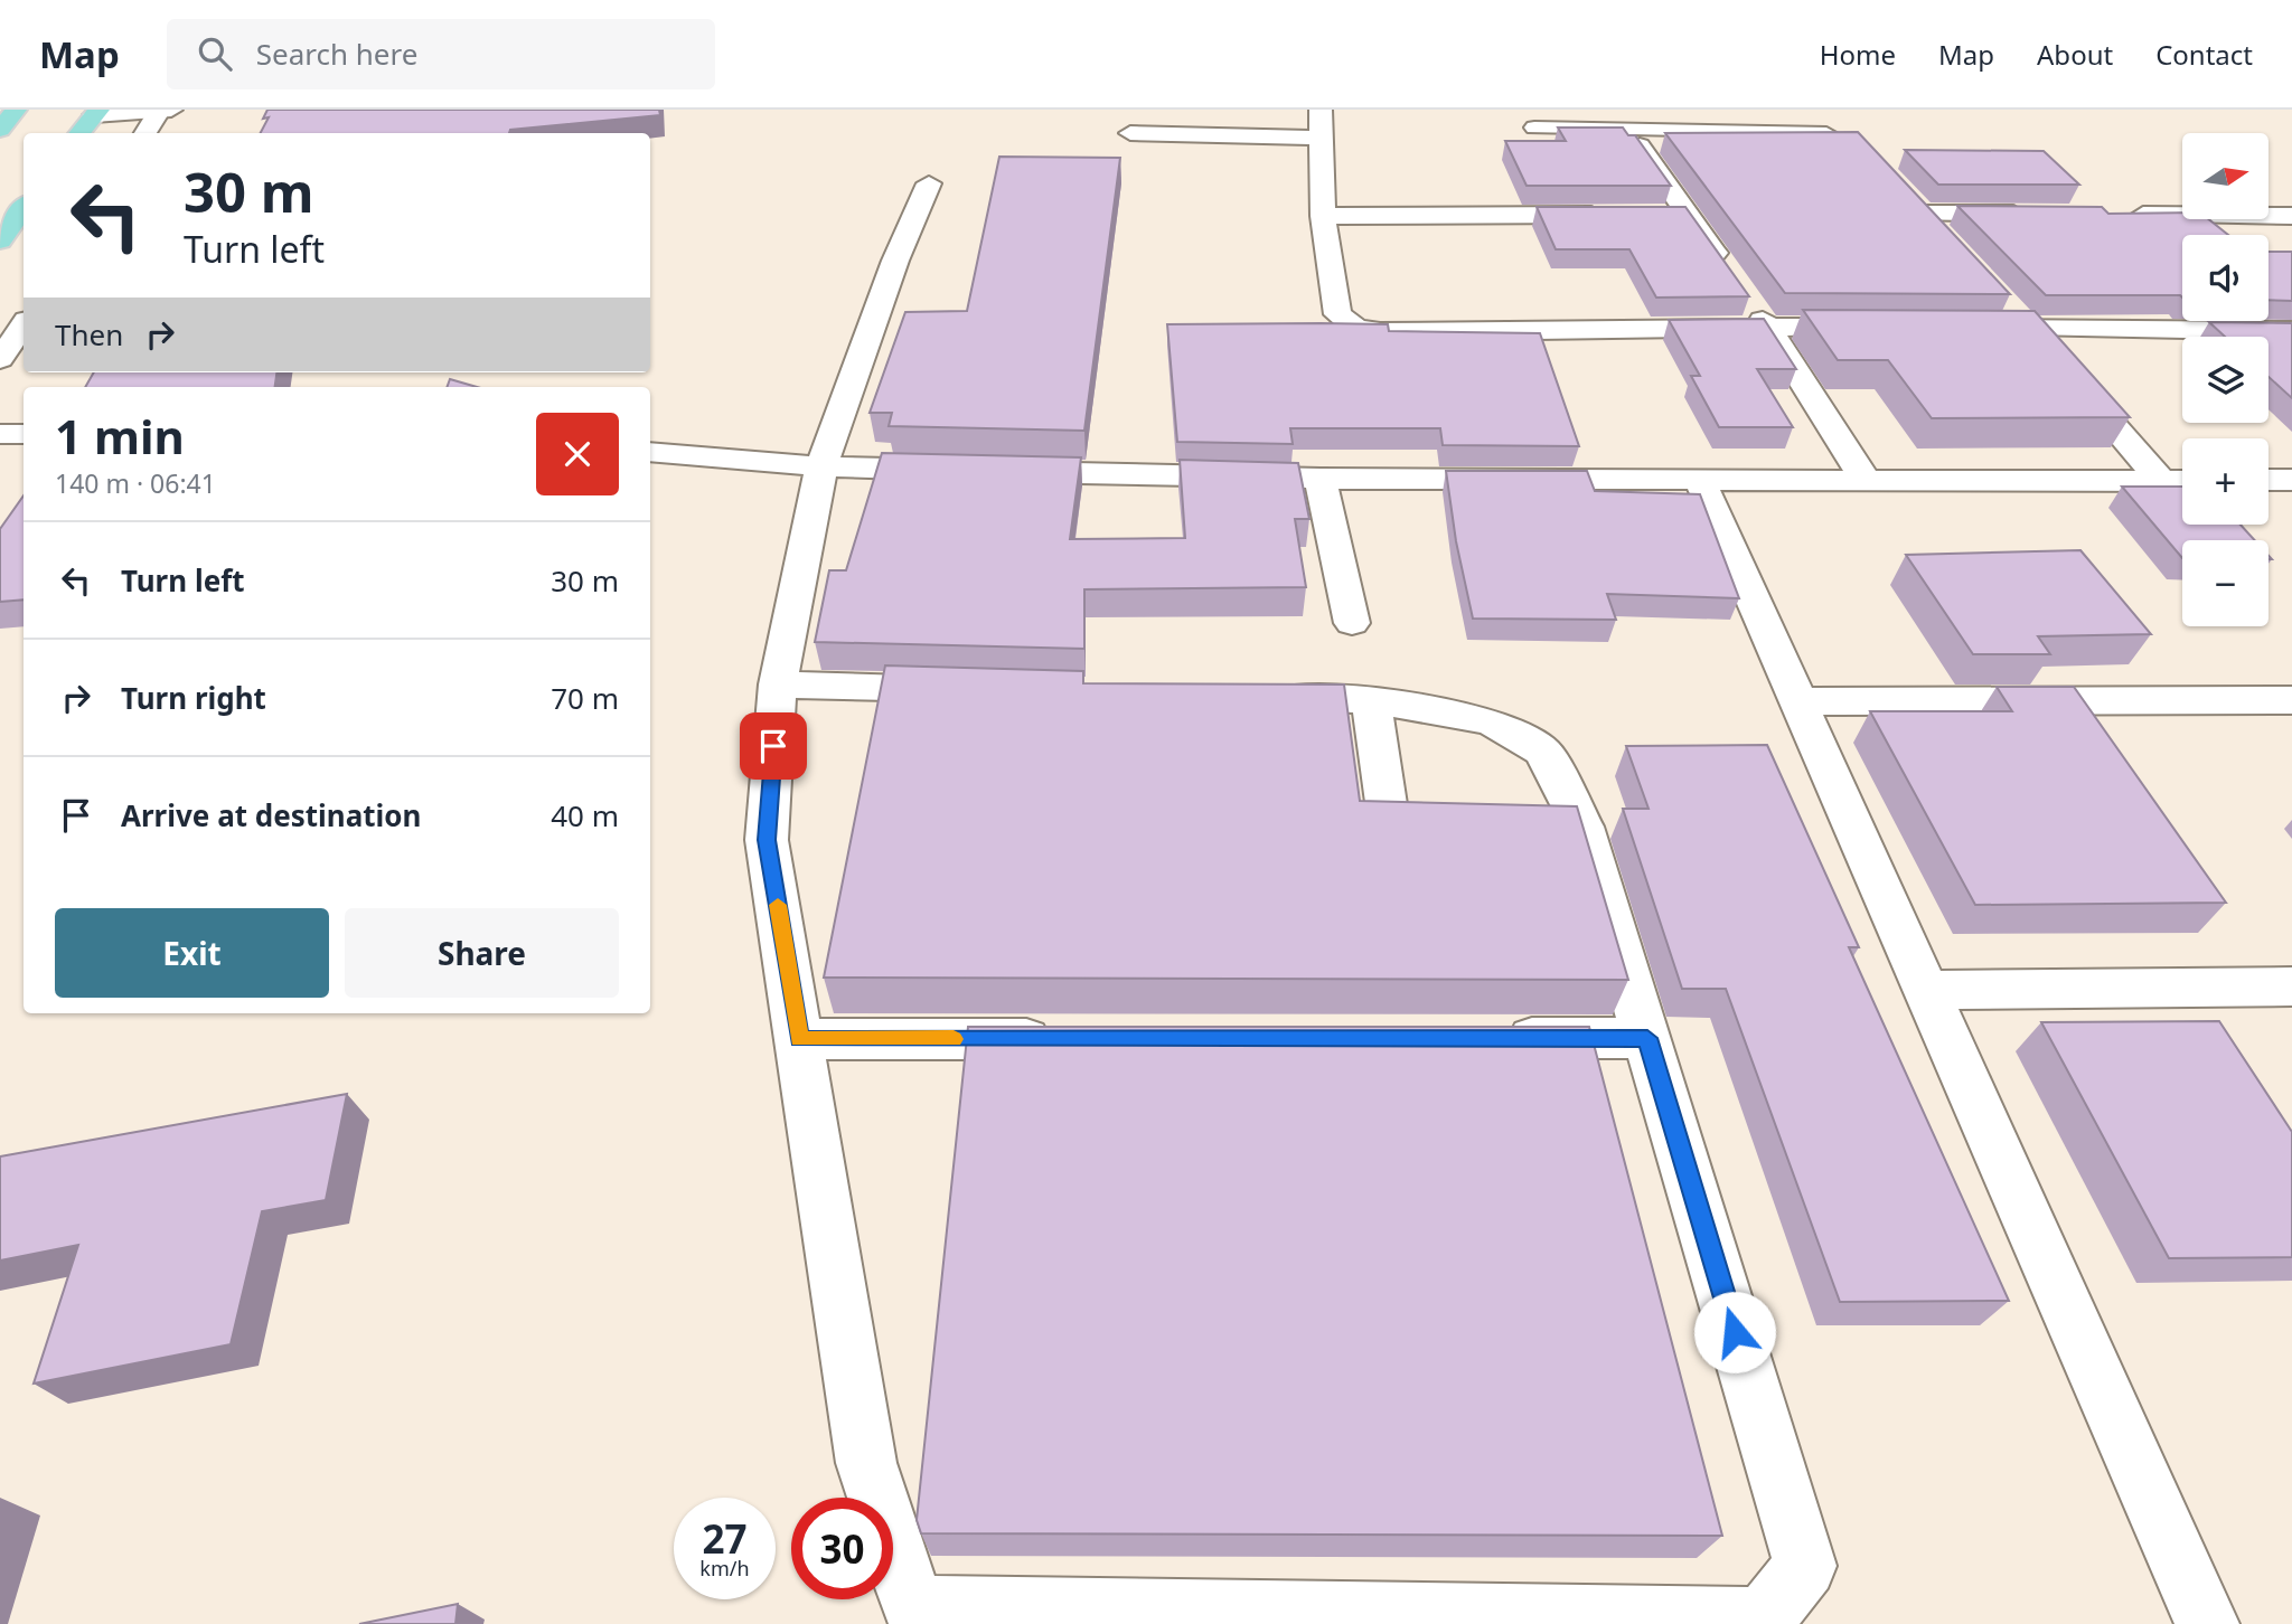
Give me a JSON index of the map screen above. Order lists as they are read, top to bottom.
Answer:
{
  "north": "right",
  "page": {
    "header": "Map",
    "search": "Search here",
    "nav": [
      "Home",
      "Map",
      "About",
      "Contact"
    ],
    "map_buttons": ["+", "−"],
    "turn": ["30 m", "Turn left"],
    "then": "Then",
    "heading": ["1 min", "140 m · 06:41"],
    "list": [
      {
        "name": "Turn left",
        "value": "30 m"
      },
      {
        "name": "Turn right",
        "value": "70 m"
      },
      {
        "name": "Arrive at destination",
        "value": "40 m"
      }
    ],
    "buttons": ["Exit", "Share"],
    "speed": "27 km/h",
    "limit": "30"
  }
}
